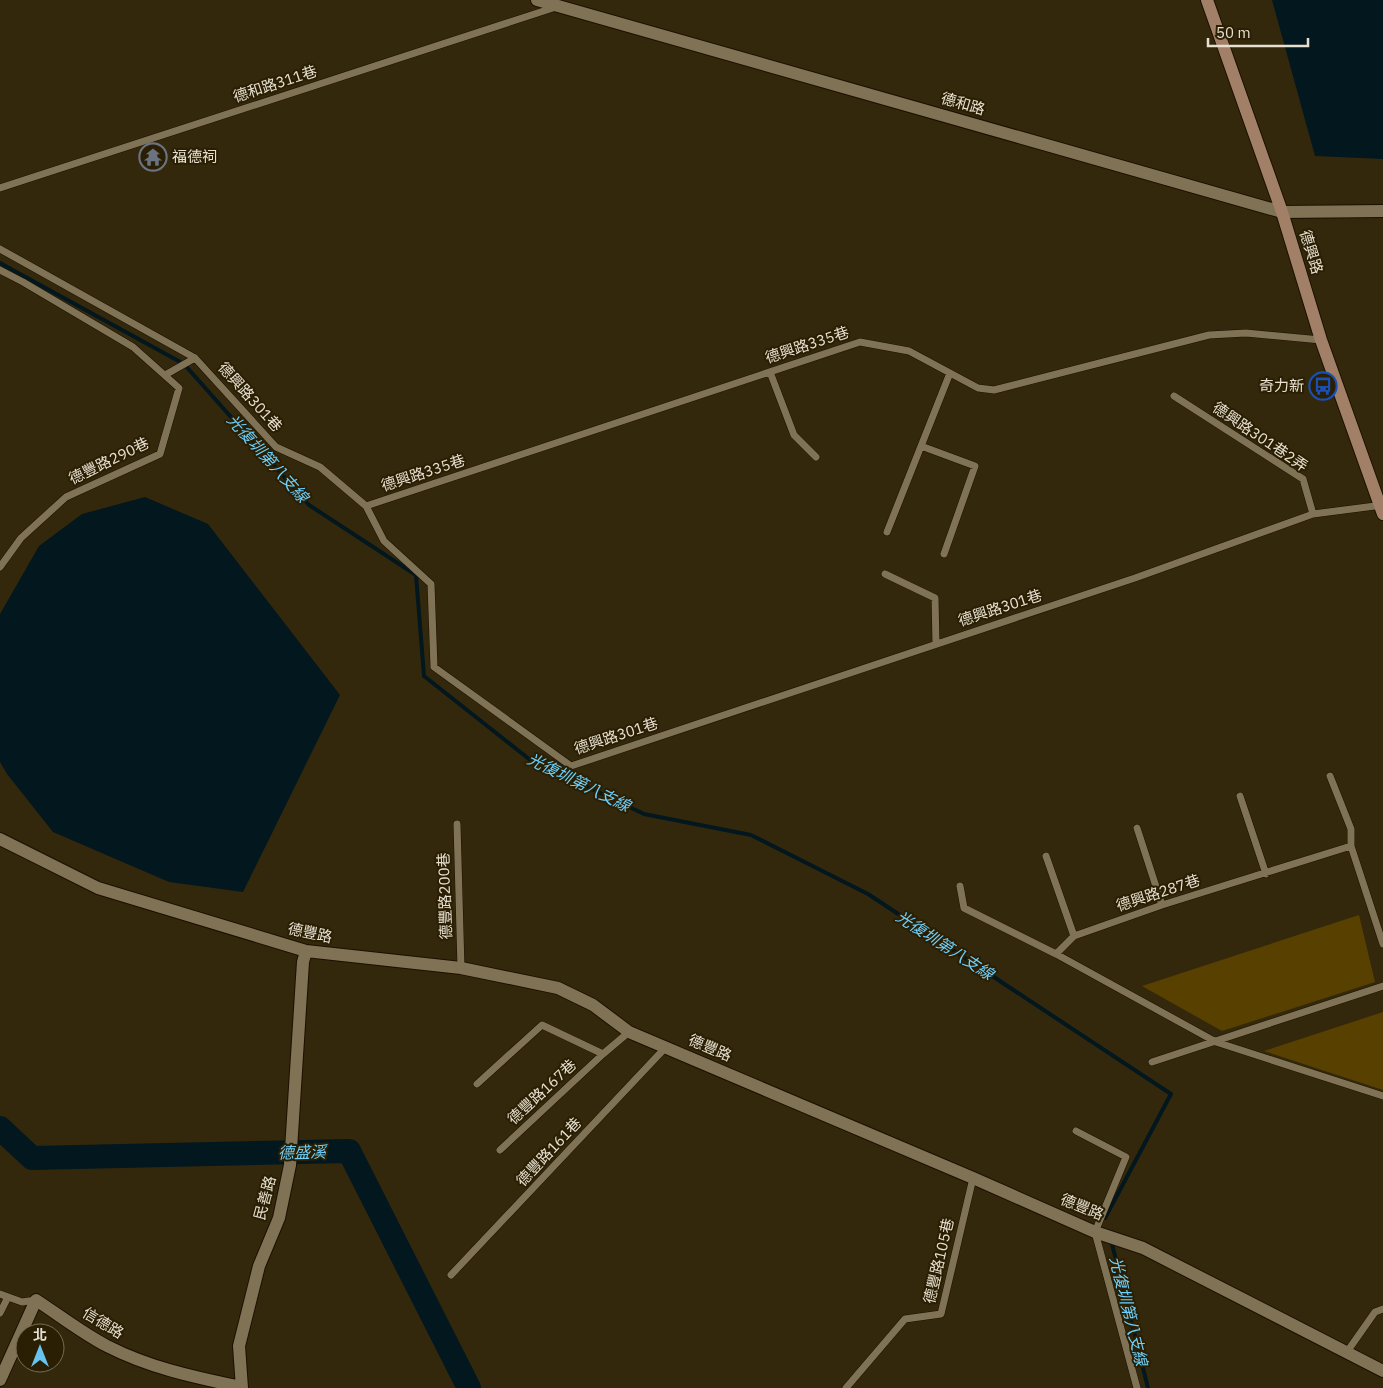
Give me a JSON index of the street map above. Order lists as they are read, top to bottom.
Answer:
{
  "streets": {
    "main road": ["德興路"],
    "street": [
      "德和路",
      "德豐路",
      "民善路",
      "信德路"
    ],
    "lane": [
      "德和路311巷",
      "德興路335巷",
      "德興路301巷",
      "德興路301巷2弄",
      "德豐路290巷",
      "德興路287巷",
      "德豐路200巷",
      "德豐路167巷",
      "德豐路161巷",
      "德豐路105巷"
    ]
  },
  "crossings": [
    ["德和路311巷", "德和路"],
    ["德和路", "德興路"],
    ["德興路", "德興路335巷"],
    ["德興路", "德興路301巷"],
    ["德興路335巷", "德興路301巷"],
    ["德興路301巷", "德興路301巷2弄"],
    ["德豐路200巷", "德豐路"],
    ["德豐路", "德豐路167巷"],
    ["德豐路", "德豐路161巷"],
    ["德豐路", "民善路"],
    ["德豐路", "德豐路105巷"],
    ["民善路", "信德路"]
  ],
  "water": ["光復圳第八支線", "德盛溪"],
  "places": {
    "temple": ["福德祠"],
    "bus stop": ["奇力新"]
  },
  "scale_bar": "50 m",
  "north": "top"
}
